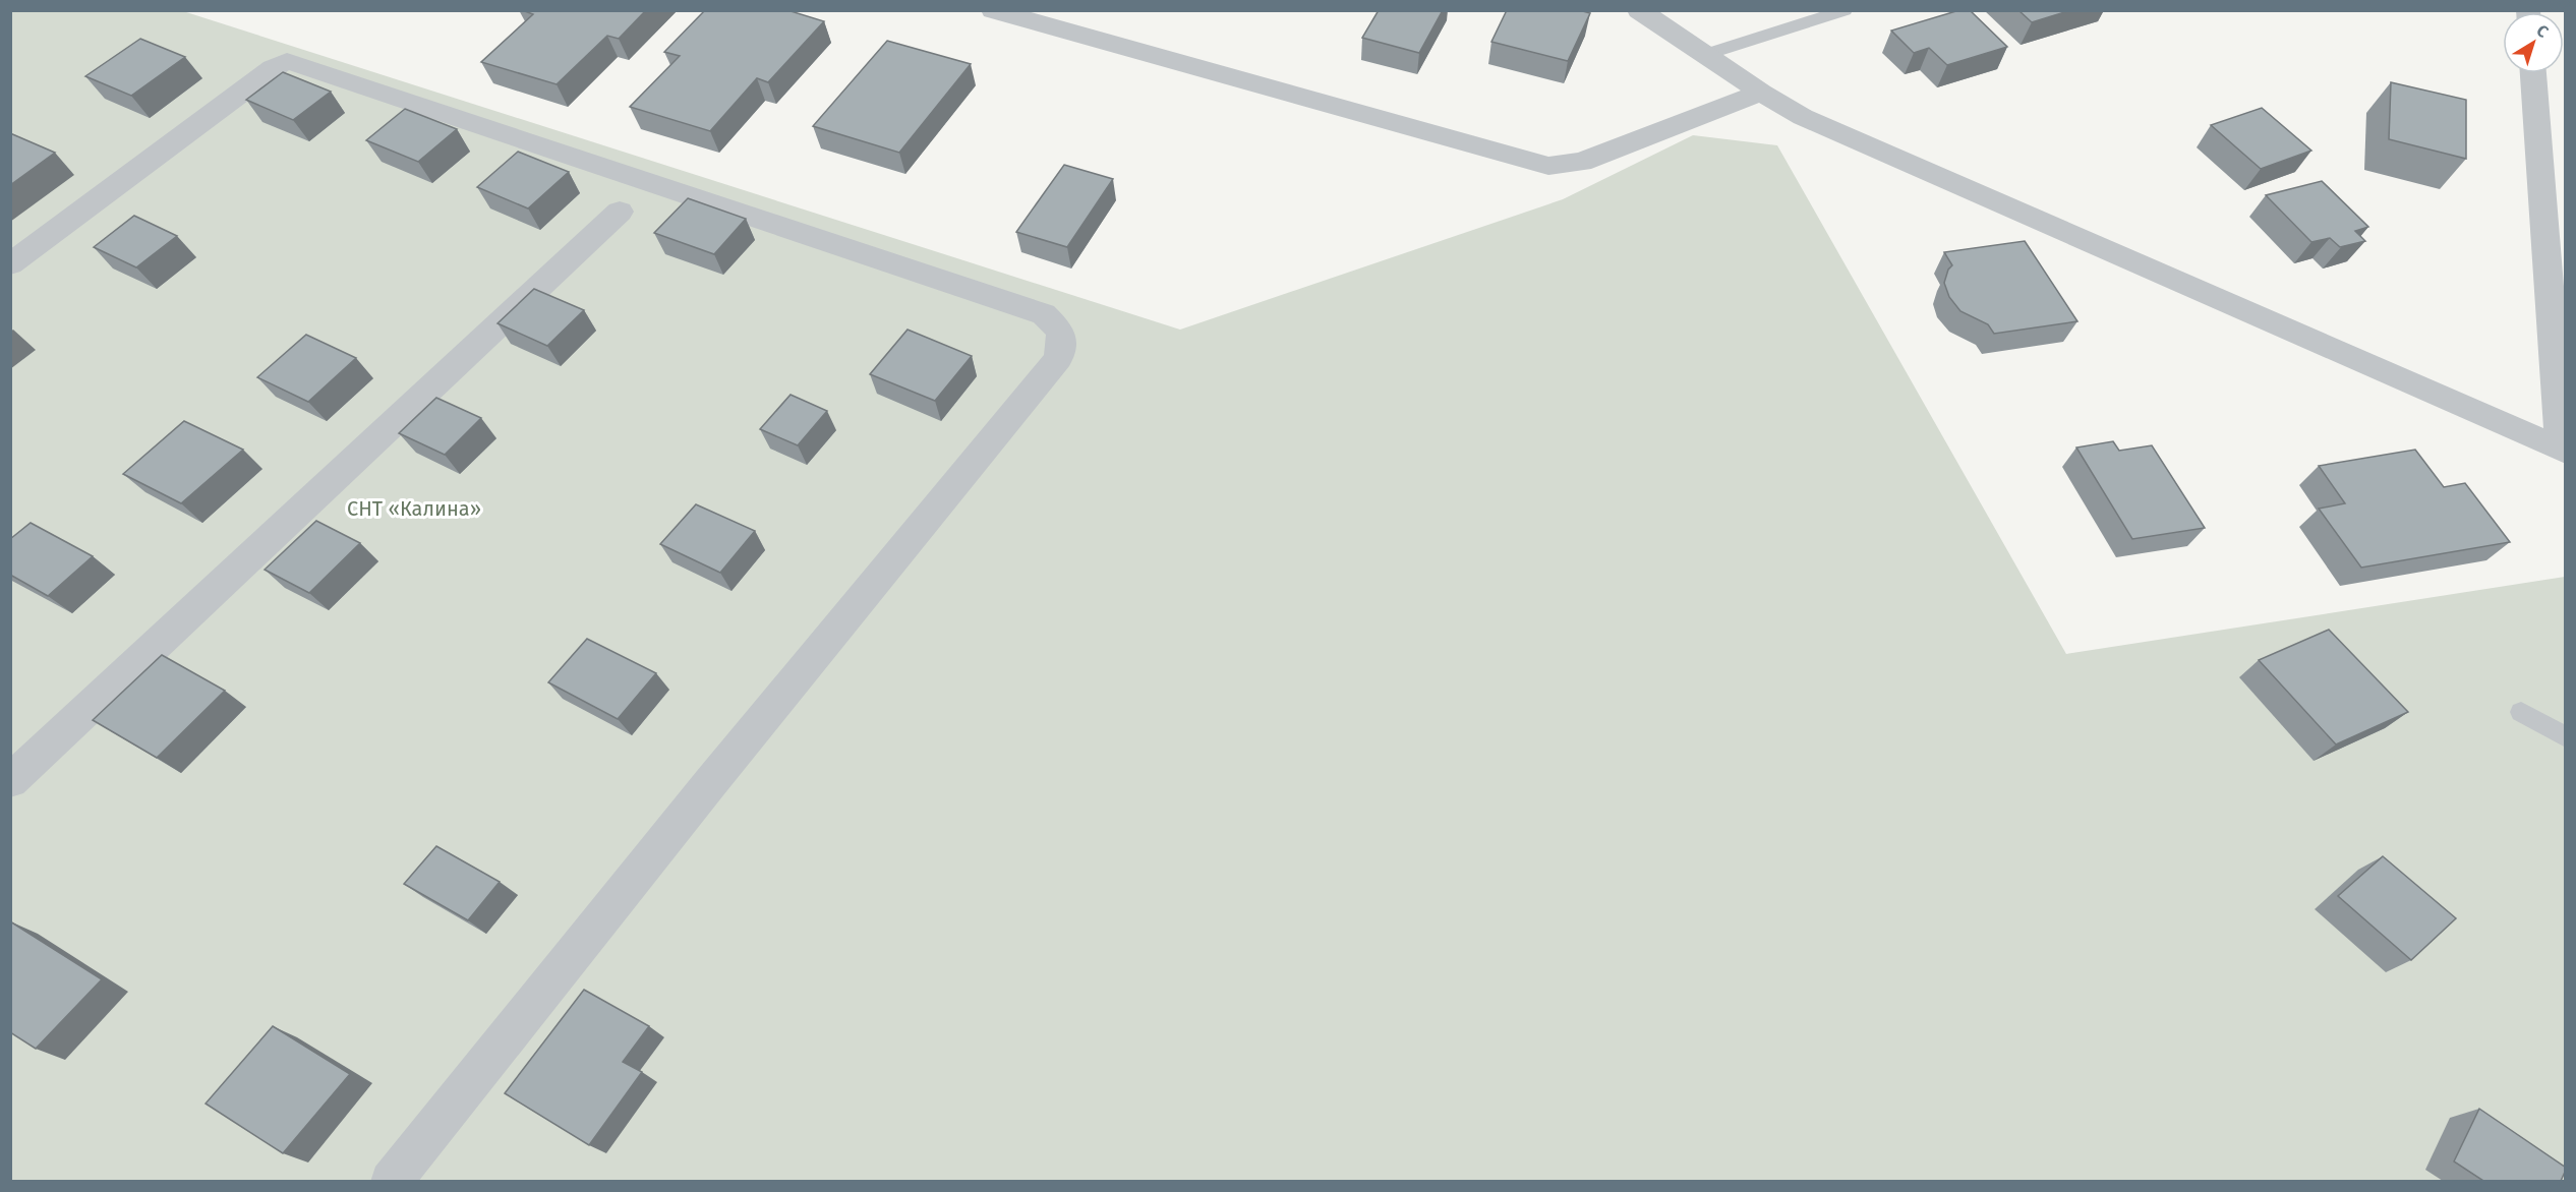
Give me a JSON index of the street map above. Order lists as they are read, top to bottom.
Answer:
{
  "parks": ["СНТ «Калина»"],
  "north": "top right"
}
